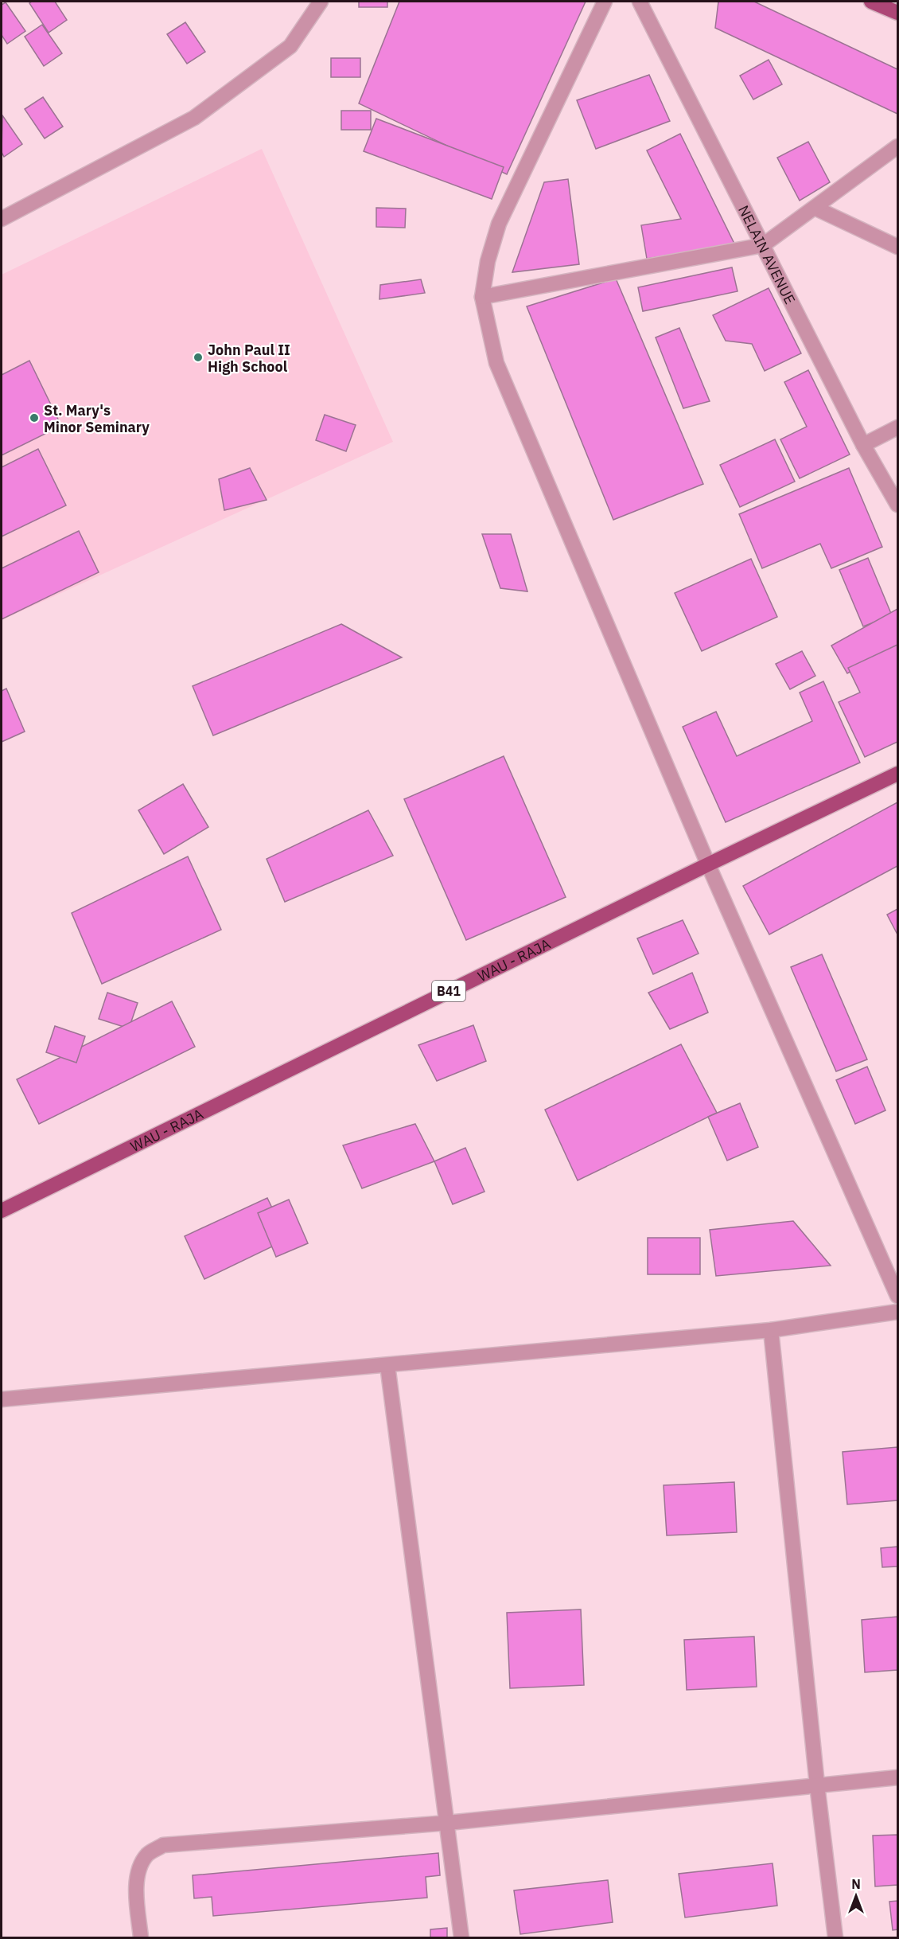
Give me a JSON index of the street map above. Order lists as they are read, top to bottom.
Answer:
{
  "streets": {
    "main road": ["WAU - RAJA", "B41"],
    "street": ["NELAIN AVENUE"]
  },
  "places": ["John Paul II High School", "St. Mary's Minor Seminary"],
  "north": "top"
}
